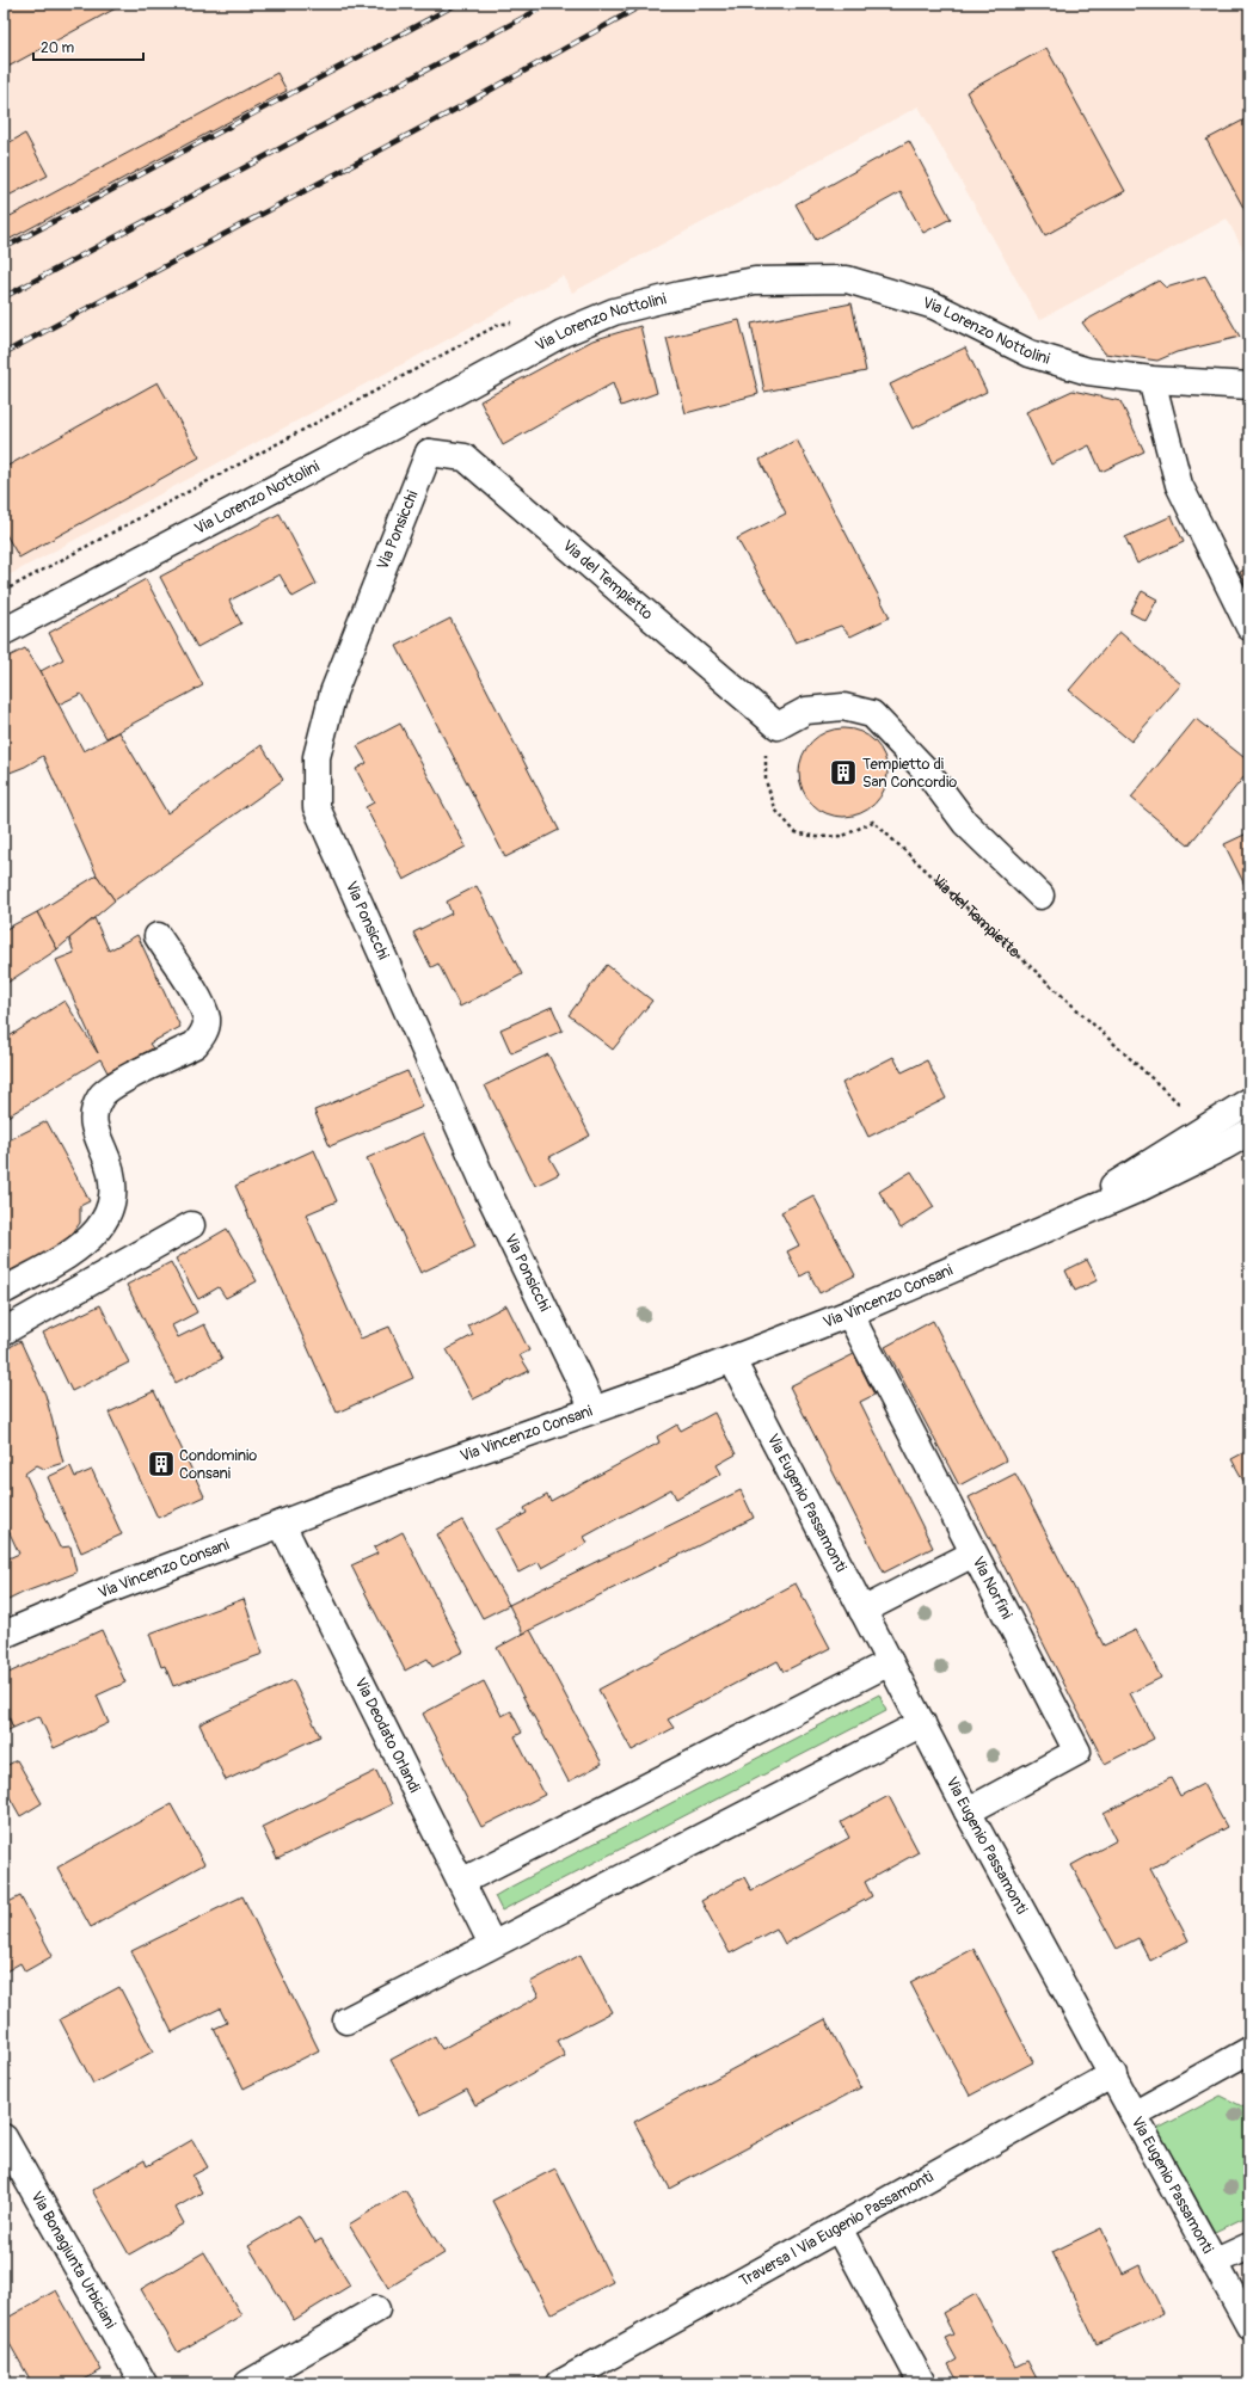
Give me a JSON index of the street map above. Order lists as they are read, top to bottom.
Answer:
{
  "streets": {
    "street": [
      "Via Lorenzo Nottolini",
      "Via Ponsicchi",
      "Via del Tempietto",
      "Via Vincenzo Consani",
      "Via Eugenio Passamonti",
      "Via Norfini",
      "Via Deodato Orlandi",
      "Traversa I Via Eugenio Passamonti",
      "Via Bonagiunta Urbiciani"
    ]
  },
  "crossings": [
    ["Via Ponsicchi", "Via del Tempietto"],
    ["Via Ponsicchi", "Via Vincenzo Consani"],
    ["Via del Tempietto", "Via Vincenzo Consani"],
    ["Via Vincenzo Consani", "Via Eugenio Passamonti"],
    ["Via Vincenzo Consani", "Via Norfini"],
    ["Via Vincenzo Consani", "Via Deodato Orlandi"],
    ["Via Eugenio Passamonti", "Via Norfini"],
    ["Via Eugenio Passamonti", "Traversa I Via Eugenio Passamonti"]
  ],
  "places": {
    "building": ["Tempietto di San Concordio", "Condominio Consani"]
  },
  "scale_bar": "20 m"
}
